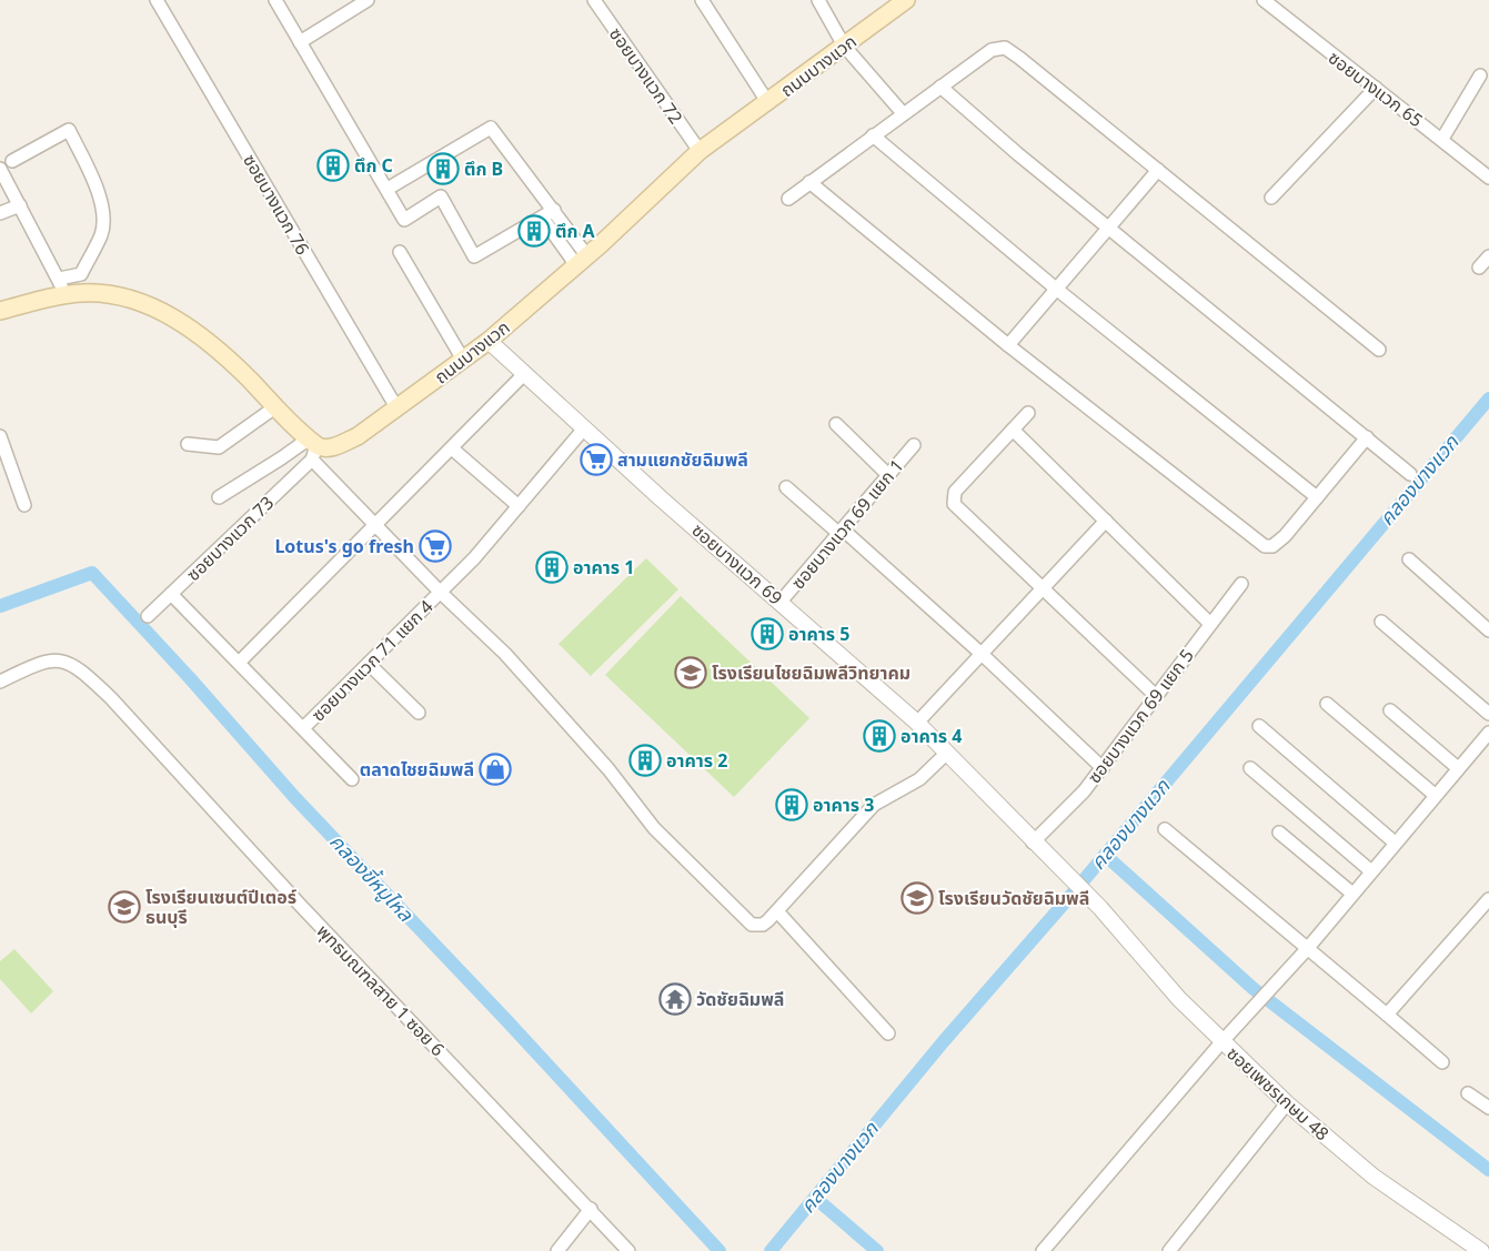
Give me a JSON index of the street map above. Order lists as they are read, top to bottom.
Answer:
{
  "streets": {
    "main road": ["ถนนบางแวก"],
    "street": [
      "ซอยบางแวก 72",
      "ซอยบางแวก 65",
      "ซอยบางแวก 76",
      "ซอยบางแวก 69 แยก 1",
      "ซอยบางแวก 73",
      "ซอยบางแวก 69",
      "ซอยบางแวก 71 แยก 4",
      "ซอยบางแวก 69 แยก 5",
      "พุทธมณฑลสาย 1 ซอย 6",
      "ซอยเพชรเกษม 48"
    ]
  },
  "crossings": [
    ["ถนนบางแวก", "ซอยบางแวก 72"],
    ["ถนนบางแวก", "ซอยบางแวก 76"],
    ["ถนนบางแวก", "ซอยบางแวก 73"],
    ["ถนนบางแวก", "ซอยบางแวก 69"],
    ["ซอยบางแวก 69 แยก 1", "ซอยบางแวก 69"],
    ["ซอยบางแวก 69", "ซอยบางแวก 71 แยก 4"],
    ["ซอยบางแวก 69", "ซอยบางแวก 69 แยก 5"],
    ["ซอยบางแวก 69", "ซอยเพชรเกษม 48"]
  ],
  "water": ["คลองบางแวก", "คลองขี้หมูไหล"],
  "places": {
    "building": [
      "ตึก C",
      "ตึก B",
      "ตึก A",
      "อาคาร 1",
      "อาคาร 5",
      "อาคาร 4",
      "อาคาร 2",
      "อาคาร 3"
    ],
    "supermarket": ["สามแยกชัยฉิมพลี", "Lotus's go fresh"],
    "school or university": ["โรงเรียนไชยฉิมพลีวิทยาคม", "โรงเรียนวัดชัยฉิมพลี", "โรงเรียนเซนต์ปีเตอร์ ธนบุรี"],
    "shop": ["ตลาดไชยฉิมพลี"],
    "temple": ["วัดชัยฉิมพลี"]
  }
}
